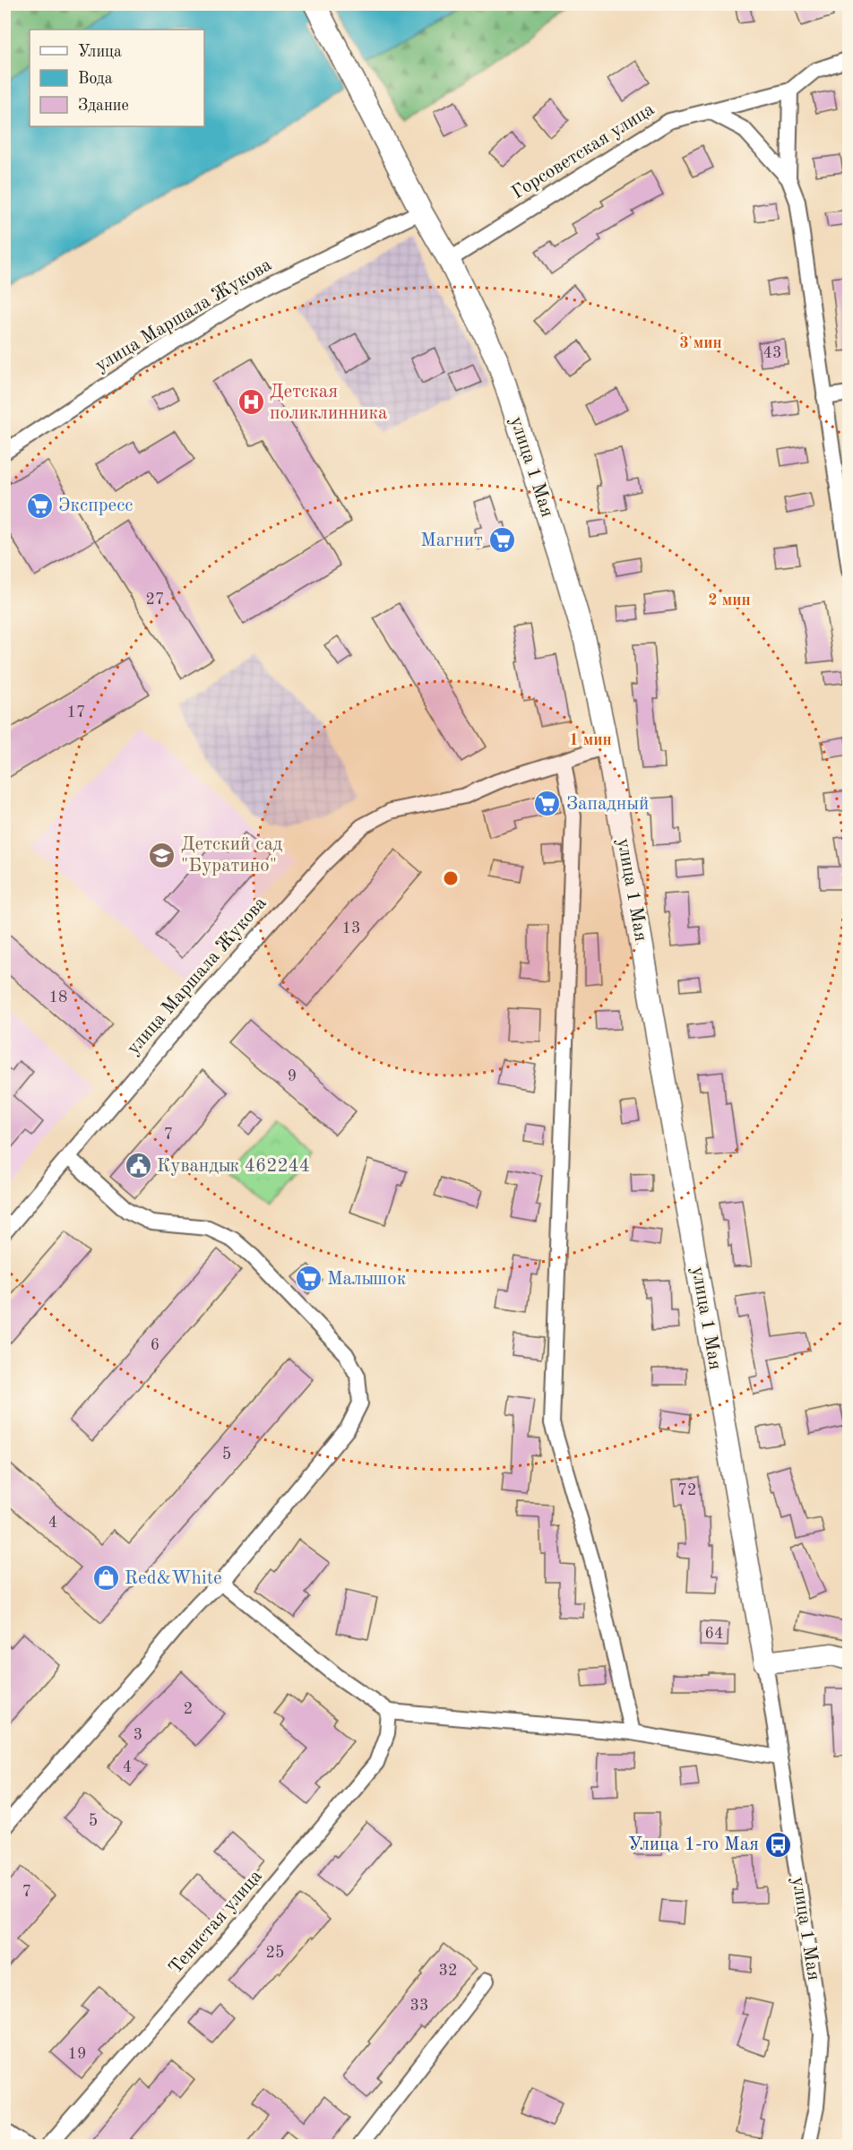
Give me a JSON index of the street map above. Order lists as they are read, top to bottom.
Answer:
{
  "streets": {
    "main road": ["улица 1 Мая"],
    "street": ["Горсоветская улица", "улица Маршала Жукова", "Тенистая улица"]
  },
  "crossings": [
    ["Горсоветская улица", "улица 1 Мая"],
    ["улица Маршала Жукова", "улица 1 Мая"]
  ],
  "places": {
    "hospital": ["Детская поликлинника"],
    "supermarket": [
      "Экспресс",
      "Магнит",
      "Западный",
      "Малышок"
    ],
    "school or university": ["Детский сад \"Буратино\""],
    "public building": ["Кувандык 462244"],
    "shop": ["Red&White"],
    "bus stop": ["Улица 1-го Мая"]
  },
  "house_numbers": [
    "43",
    "27",
    "17",
    "13",
    "18",
    "9",
    "7",
    "6",
    "5",
    "72",
    "4",
    "64",
    "2",
    "3",
    "4",
    "5",
    "7",
    "25",
    "32",
    "33",
    "19"
  ],
  "legend": ["Улица", "Вода", "Здание"],
  "rings": ["3 мин", "2 мин", "1 мин"]
}
